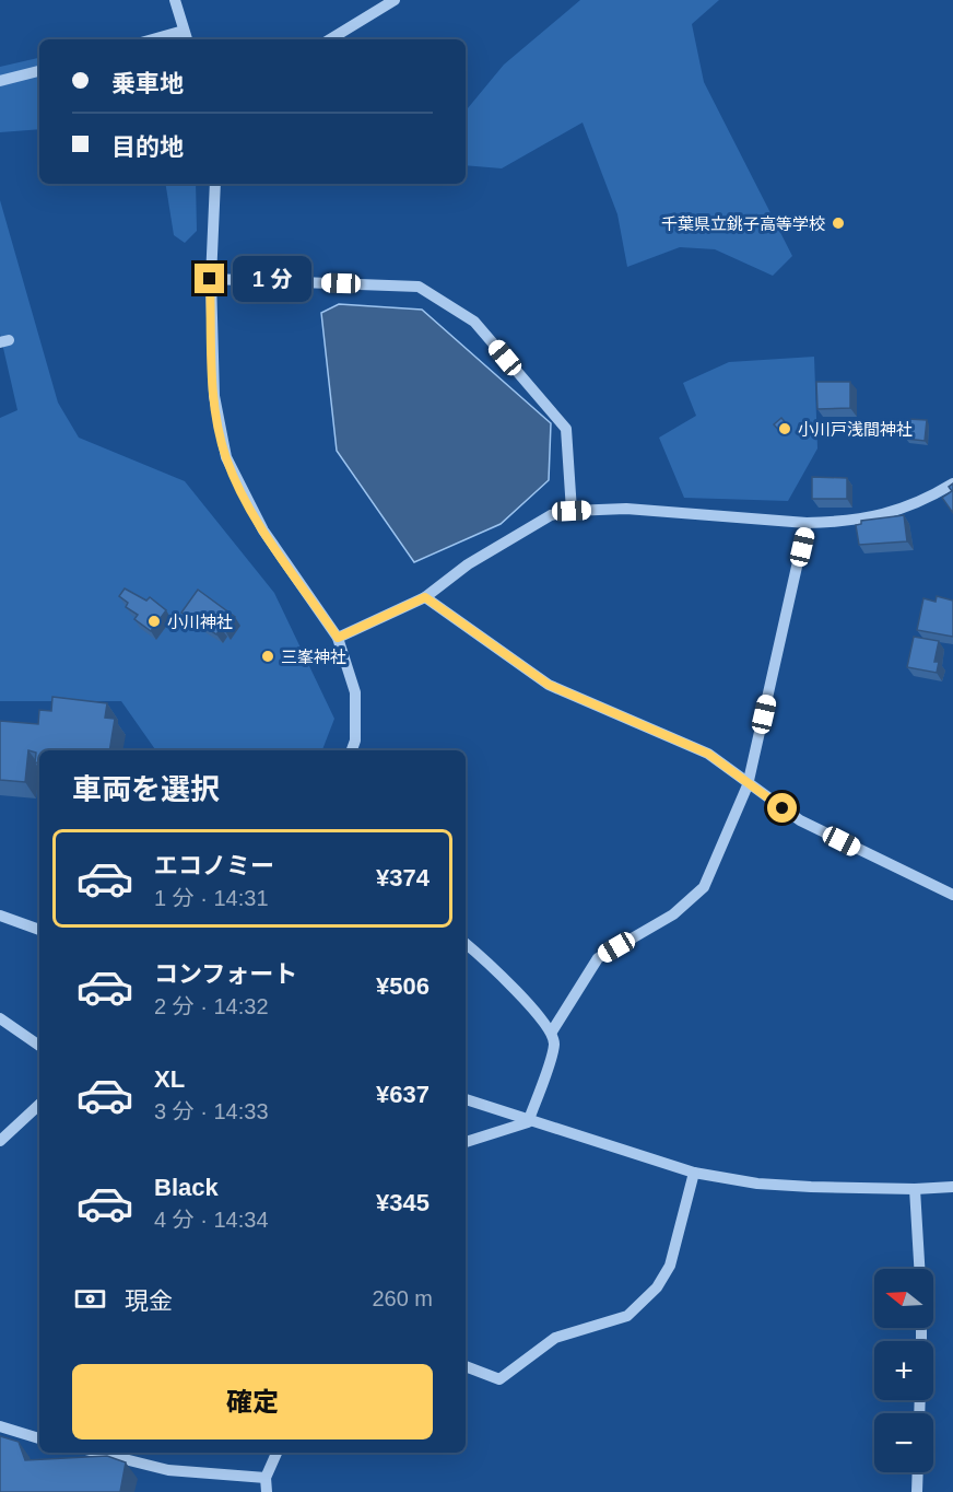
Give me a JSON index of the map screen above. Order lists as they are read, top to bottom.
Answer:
{
  "places": [
    "千葉県立銚子高等学校",
    "小川戸浅間神社",
    "小川神社",
    "三峯神社"
  ],
  "north": "left",
  "page": {
    "banner": ["乗車地", "目的地"],
    "bubble": "1 分",
    "heading": "車両を選択",
    "list": [
      {
        "name": "エコノミー",
        "note": "1 分 · 14:31",
        "value": "¥374"
      },
      {
        "name": "コンフォート",
        "note": "2 分 · 14:32",
        "value": "¥506"
      },
      {
        "name": "XL",
        "note": "3 分 · 14:33",
        "value": "¥637"
      },
      {
        "name": "Black",
        "note": "4 分 · 14:34",
        "value": "¥345"
      }
    ],
    "pay": ["現金", "260 m"],
    "map_buttons": ["+", "−"],
    "buttons": "確定"
  }
}
